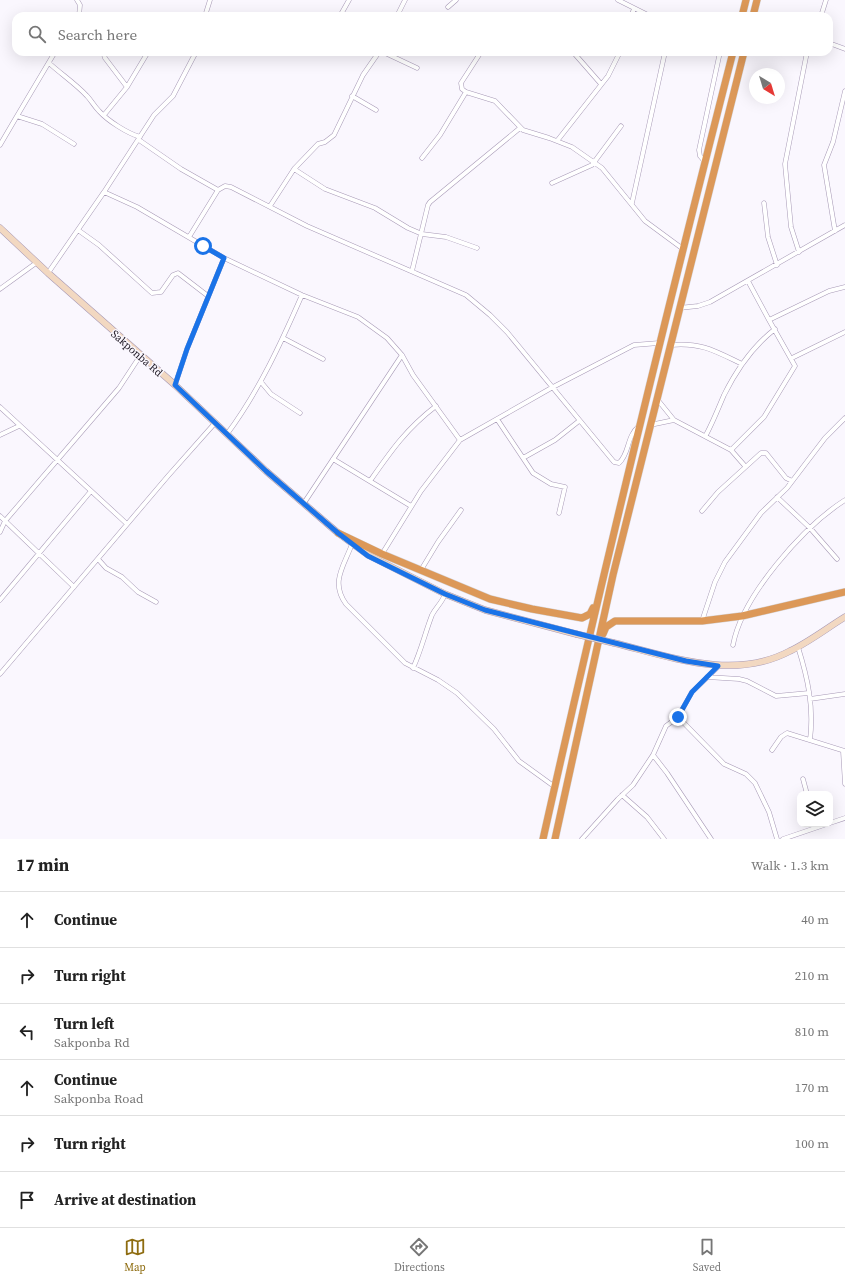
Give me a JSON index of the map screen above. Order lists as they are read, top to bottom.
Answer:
{
  "streets": {
    "main road": ["Sakponba Rd"]
  },
  "north": "bottom right",
  "page": {
    "search": "Search here",
    "heading": ["17 min", "Walk · 1.3 km"],
    "list": [
      ["Continue", "40 m"],
      ["Turn right", "210 m"],
      ["Turn left", "Sakponba Rd", "810 m"],
      ["Continue", "Sakponba Road", "170 m"],
      ["Turn right", "100 m"],
      "Arrive at destination"
    ],
    "nav": ["Map", "Directions", "Saved"]
  }
}
